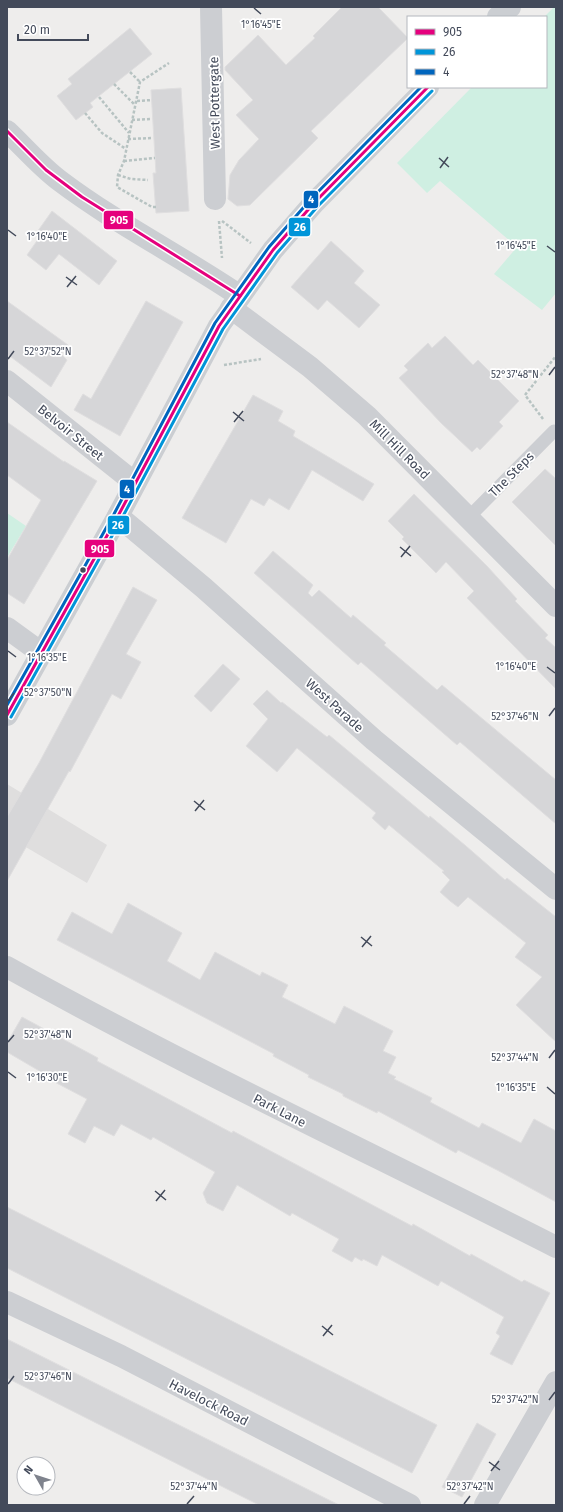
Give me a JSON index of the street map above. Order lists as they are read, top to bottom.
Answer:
{
  "streets": {
    "street": [
      "West Pottergate",
      "Belvoir Street",
      "Mill Hill Road",
      "West Parade",
      "Park Lane",
      "Havelock Road"
    ],
    "lane": ["The Steps"]
  },
  "crossings": [
    ["Mill Hill Road", "The Steps"]
  ],
  "lines": ["transit line 905", "transit line 4", "transit line 26"],
  "legend": ["905", "26", "4"],
  "scale_bar": "20 m",
  "north": "top left",
  "coordinates": [
    "1°16'45\"E",
    "1°16'40\"E",
    "52°37'52\"N",
    "52°37'48\"N",
    "1°16'35\"E",
    "52°37'50\"N",
    "52°37'46\"N",
    "52°37'44\"N",
    "1°16'30\"E",
    "52°37'42\"N"
  ]
}
